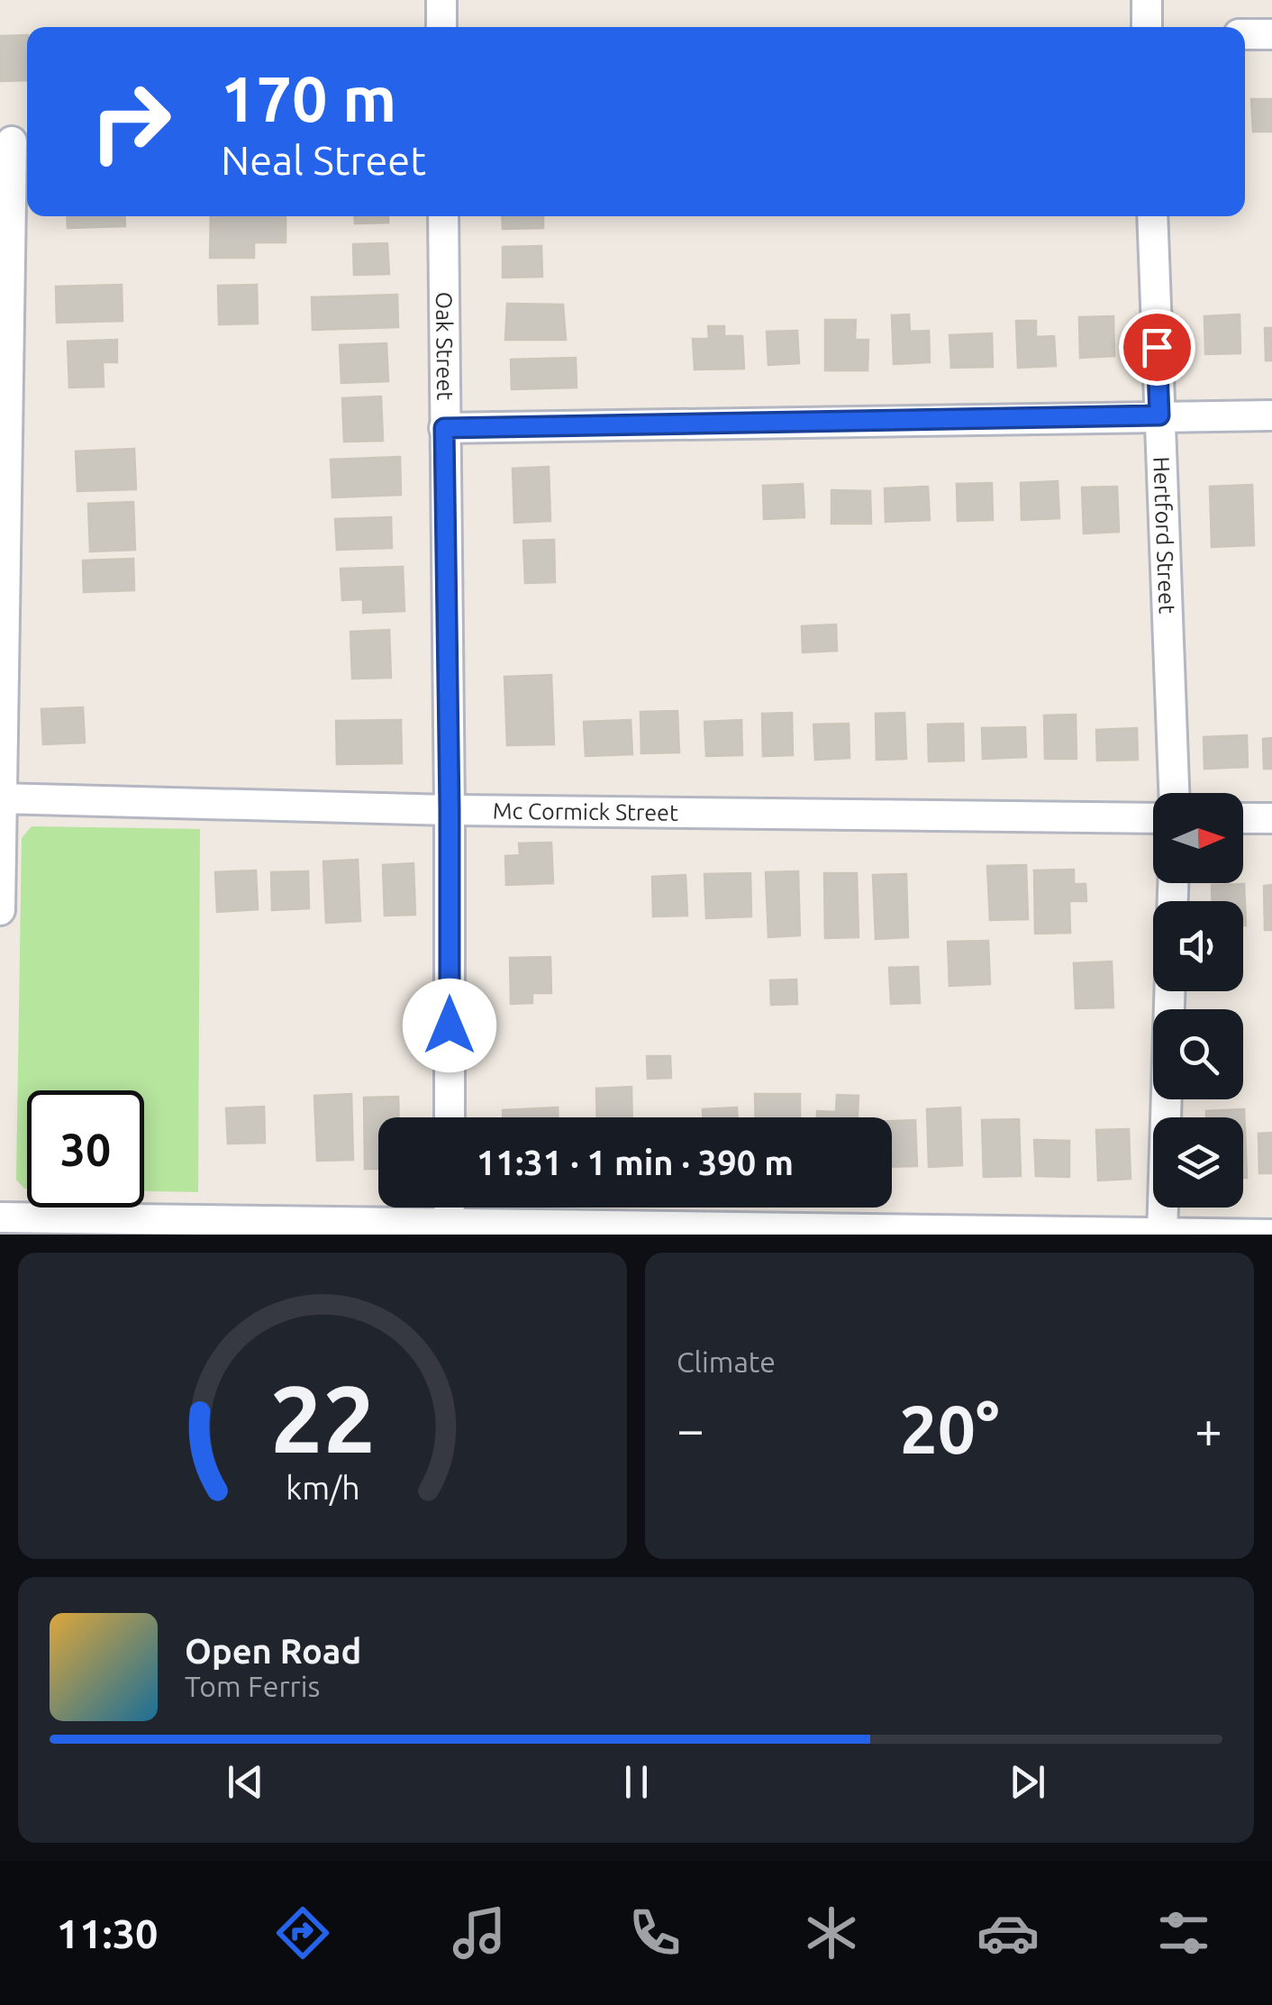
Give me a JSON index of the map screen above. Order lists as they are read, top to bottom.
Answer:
{
  "streets": {
    "street": ["Oak Street", "Hertford Street", "Mc Cormick Street"]
  },
  "crossings": [
    ["Oak Street", "Mc Cormick Street"]
  ],
  "north": "right",
  "page": {
    "turn": ["170 m", "Neal Street"],
    "limit": "30",
    "trip": "11:31 · 1 min · 390 m",
    "tile": "Climate",
    "heat": ["−", "20°", "+"],
    "song": ["Open Road", "Tom Ferris"],
    "tabs": "11:30",
    "gauge": ["22", "km/h"]
  }
}
